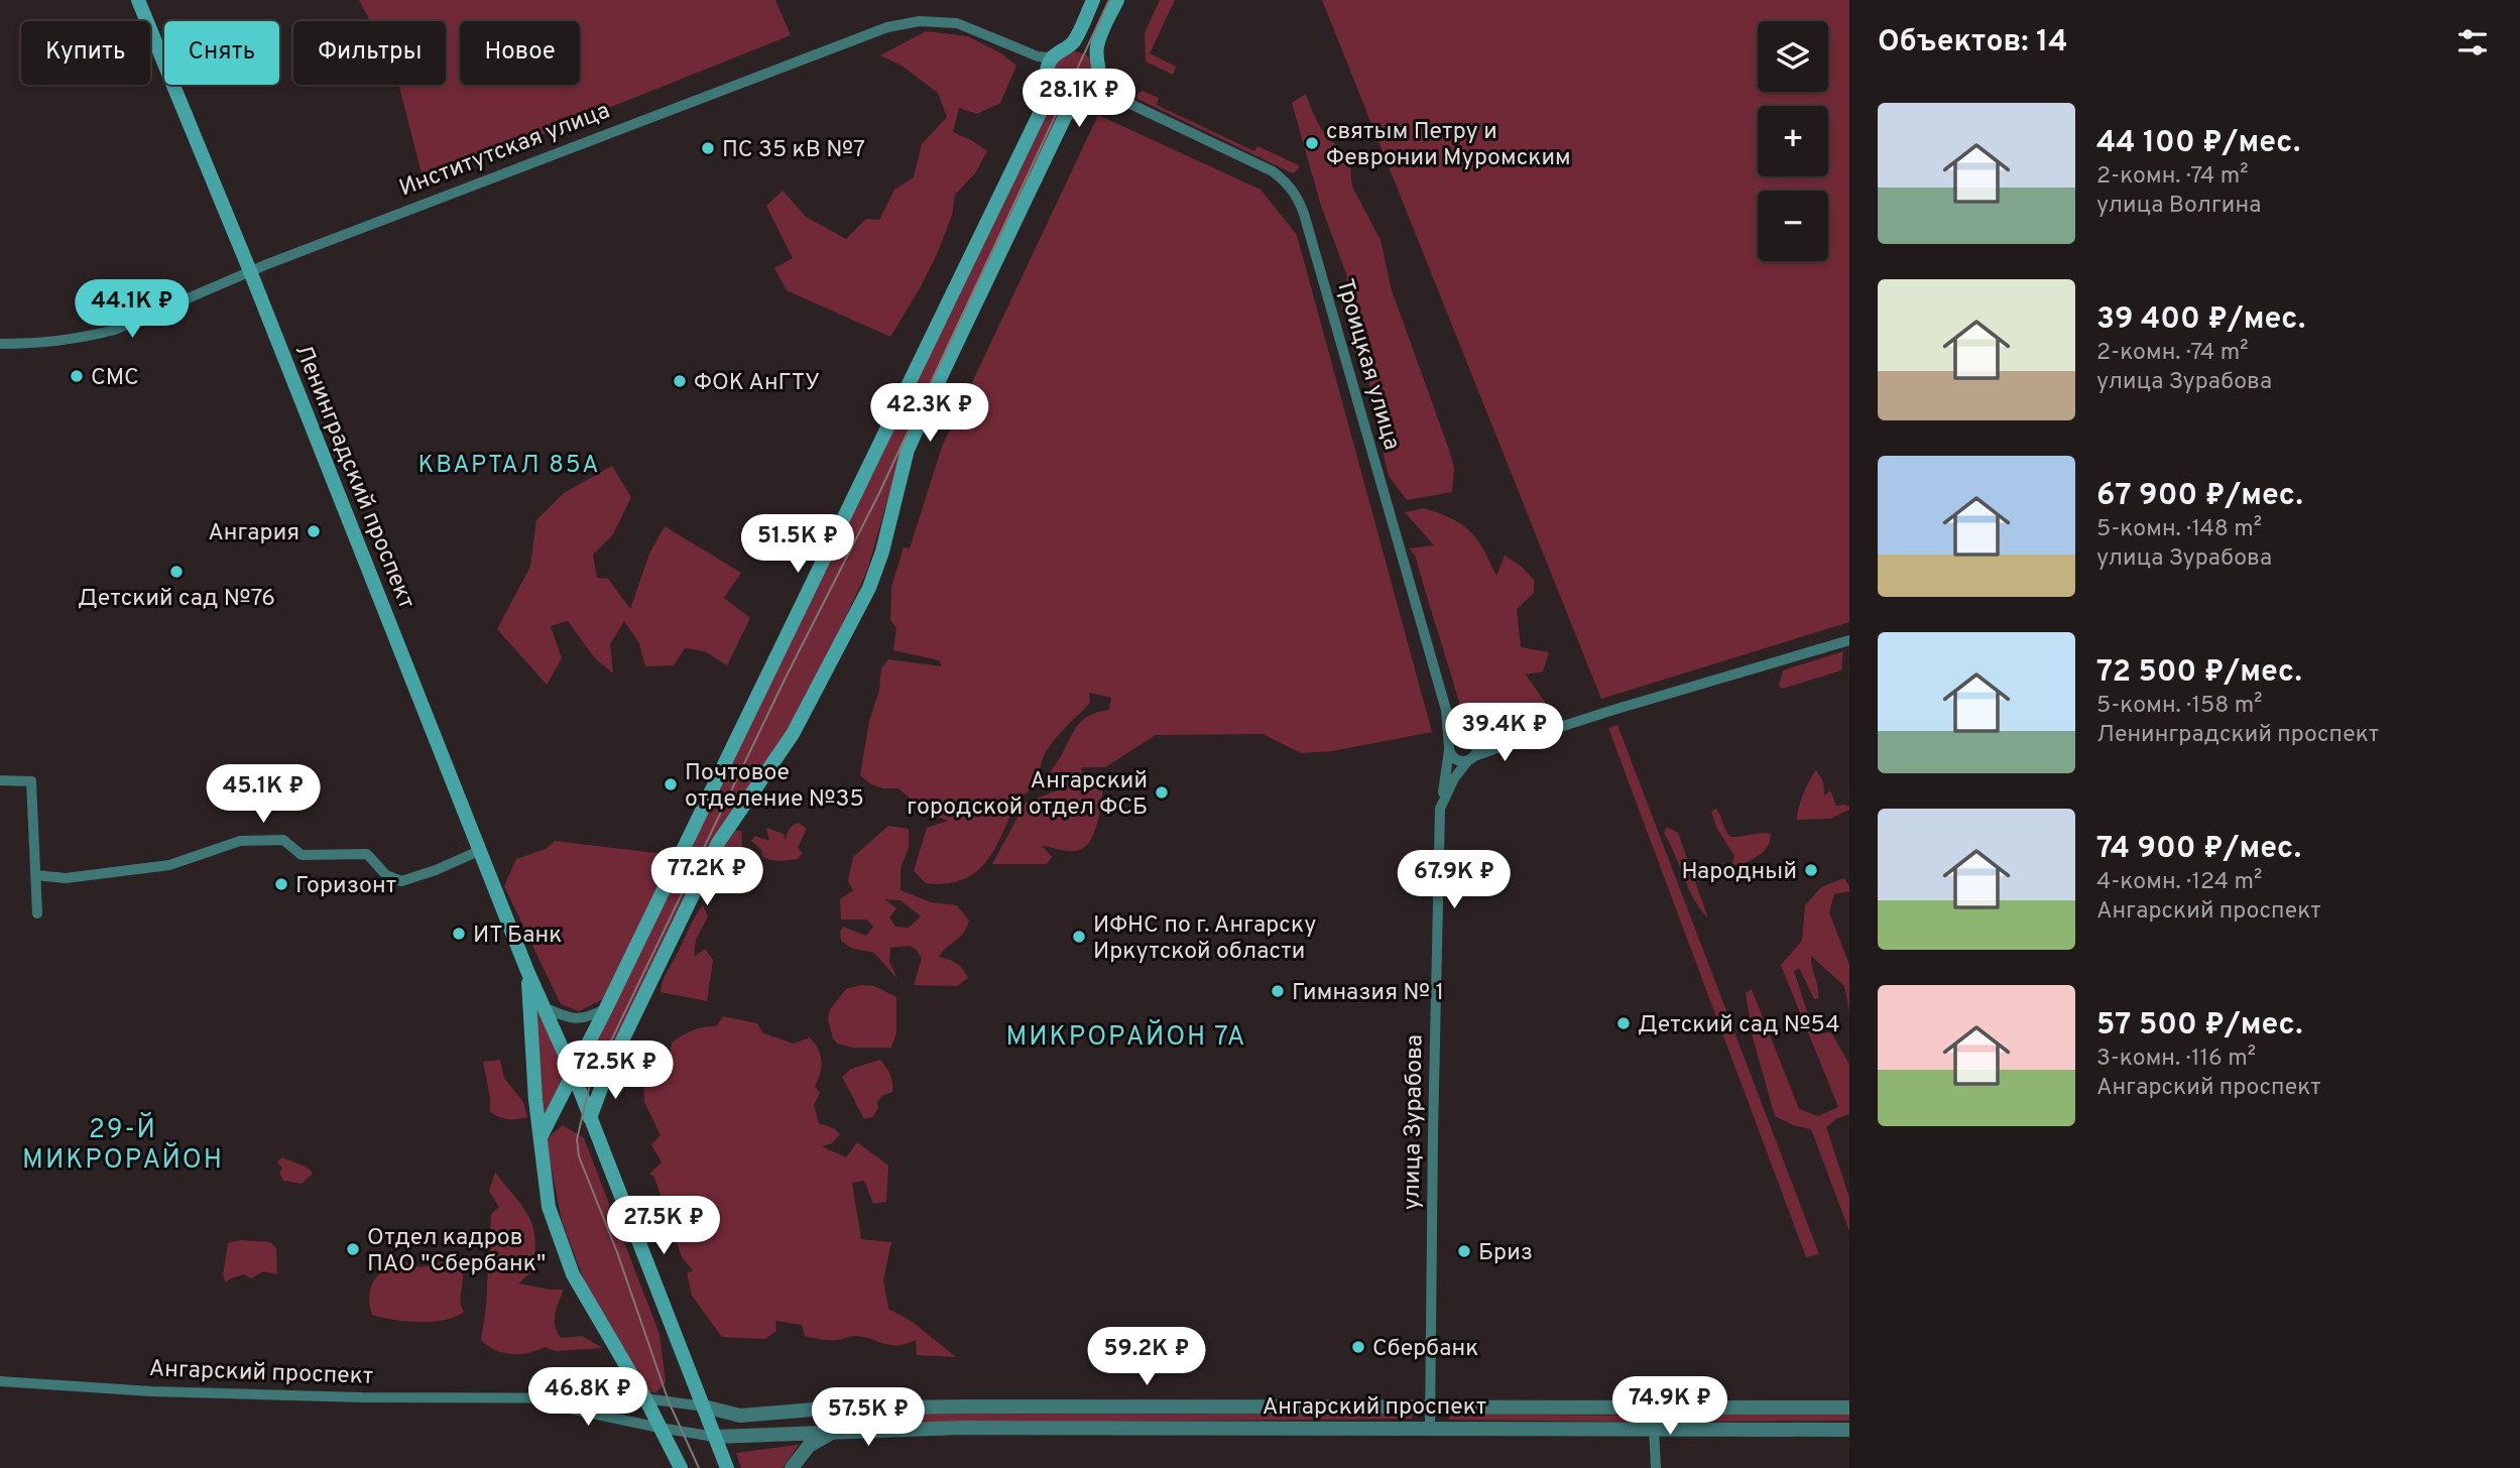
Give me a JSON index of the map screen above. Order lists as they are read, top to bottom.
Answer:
{
  "streets": {
    "main road": ["Ленинградский проспект"],
    "street": [
      "Институтская улица",
      "Троицкая улица",
      "улица Зурабова",
      "Ангарский проспект"
    ]
  },
  "crossings": [
    ["Институтская улица", "Ленинградский проспект"],
    ["Троицкая улица", "улица Зурабова"],
    ["Ленинградский проспект", "Ангарский проспект"],
    ["улица Зурабова", "Ангарский проспект"]
  ],
  "districts": ["КВАРТАЛ 85А", "МИКРОРАЙОН 7А", "29-Й МИКРОРАЙОН"],
  "places": [
    "святым Петру и Февронии Муромским",
    "ПС 35 кВ №7",
    "СМС",
    "ФОК АнГТУ",
    "Ангария",
    "Детский сад №76",
    "Почтовое отделение №35",
    "Ангарский городской отдел ФСБ",
    "Народный",
    "Горизонт",
    "ИТ Банк",
    "ИФНС по г. Ангарску Иркутской области",
    "Гимназия № 1",
    "Детский сад №54",
    "Отдел кадров ПАО \"Сбербанк\"",
    "Бриз",
    "Сбербанк"
  ],
  "page": {
    "heading": "Объектов: 14",
    "map_buttons": ["+", "−"],
    "chip": [
      "Купить",
      "Снять",
      "Фильтры",
      "Новое"
    ],
    "price": [
      "28.1K ₽",
      "44.1K ₽",
      "42.3K ₽",
      "51.5K ₽",
      "39.4K ₽",
      "45.1K ₽",
      "77.2K ₽",
      "67.9K ₽",
      "72.5K ₽",
      "27.5K ₽",
      "59.2K ₽",
      "46.8K ₽",
      "74.9K ₽",
      "57.5K ₽"
    ],
    "list": [
      {
        "name": "44 100 ₽/мес.",
        "note": "2-комн. · 74 m² · улица Волгина"
      },
      {
        "name": "39 400 ₽/мес.",
        "note": "2-комн. · 74 m² · улица Зурабова"
      },
      {
        "name": "67 900 ₽/мес.",
        "note": "5-комн. · 148 m² · улица Зурабова"
      },
      {
        "name": "72 500 ₽/мес.",
        "note": "5-комн. · 158 m² · Ленинградский проспект"
      },
      {
        "name": "74 900 ₽/мес.",
        "note": "4-комн. · 124 m² · Ангарский проспект"
      },
      {
        "name": "57 500 ₽/мес.",
        "note": "3-комн. · 116 m² · Ангарский проспект"
      }
    ]
  }
}
